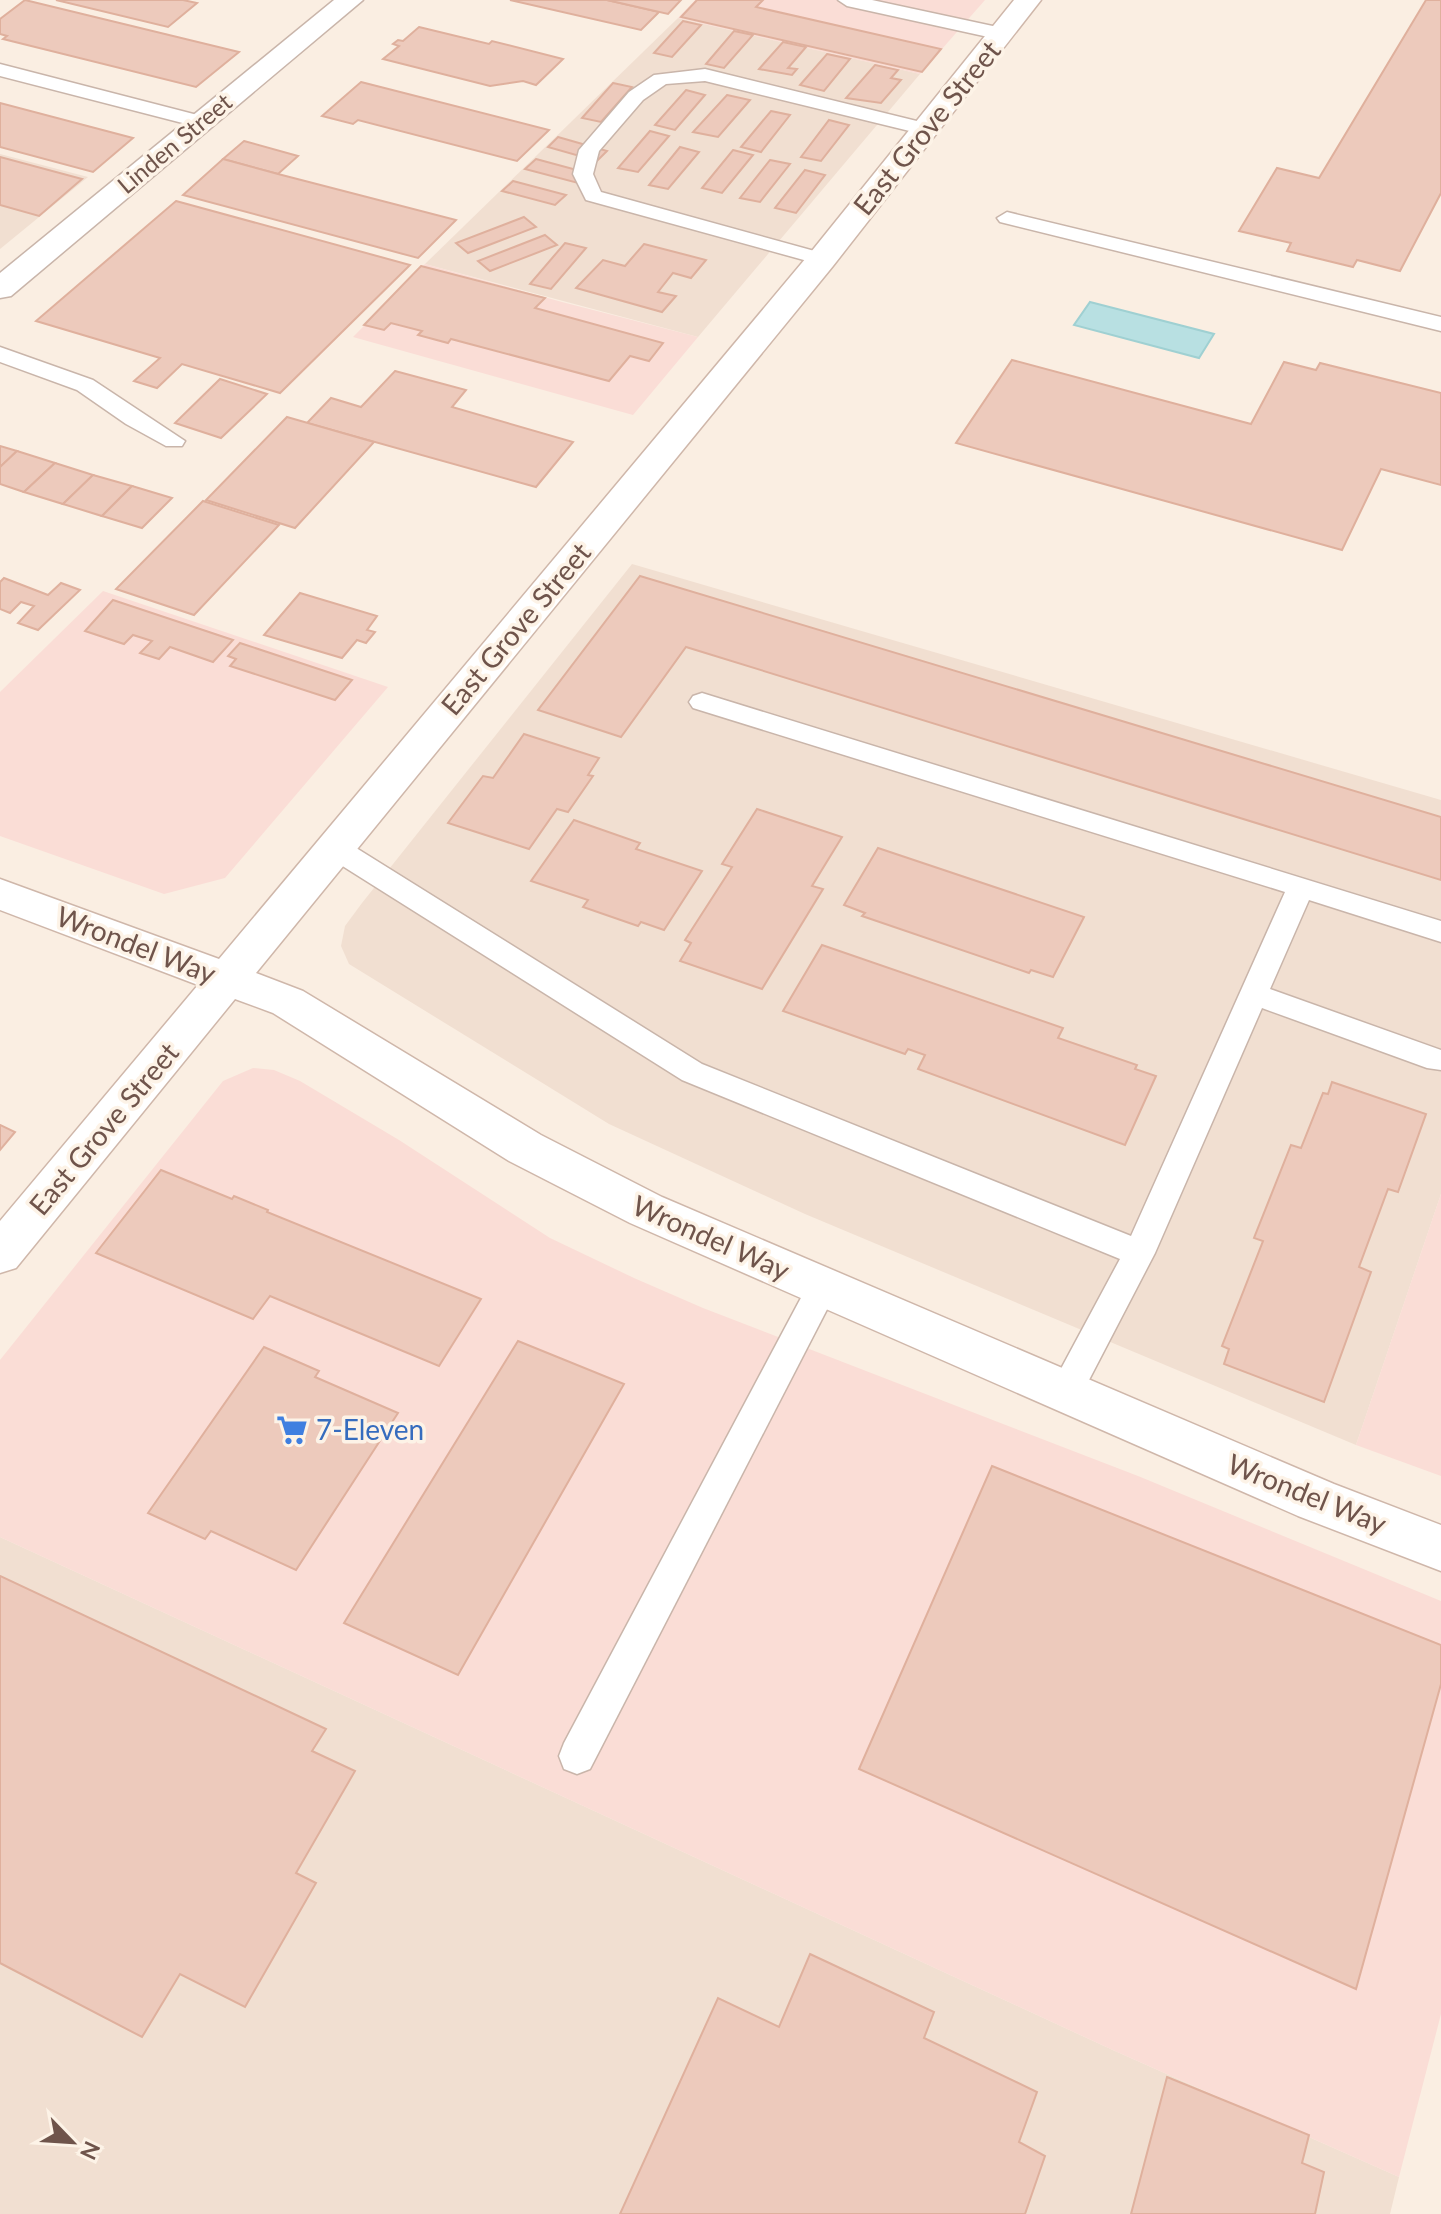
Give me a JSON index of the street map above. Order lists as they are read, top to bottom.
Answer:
{
  "streets": {
    "street": ["East Grove Street", "Linden Street", "Wrondel Way"]
  },
  "crossings": [
    ["East Grove Street", "Wrondel Way"]
  ],
  "places": {
    "supermarket": ["7-Eleven"]
  },
  "north": "bottom right"
}
